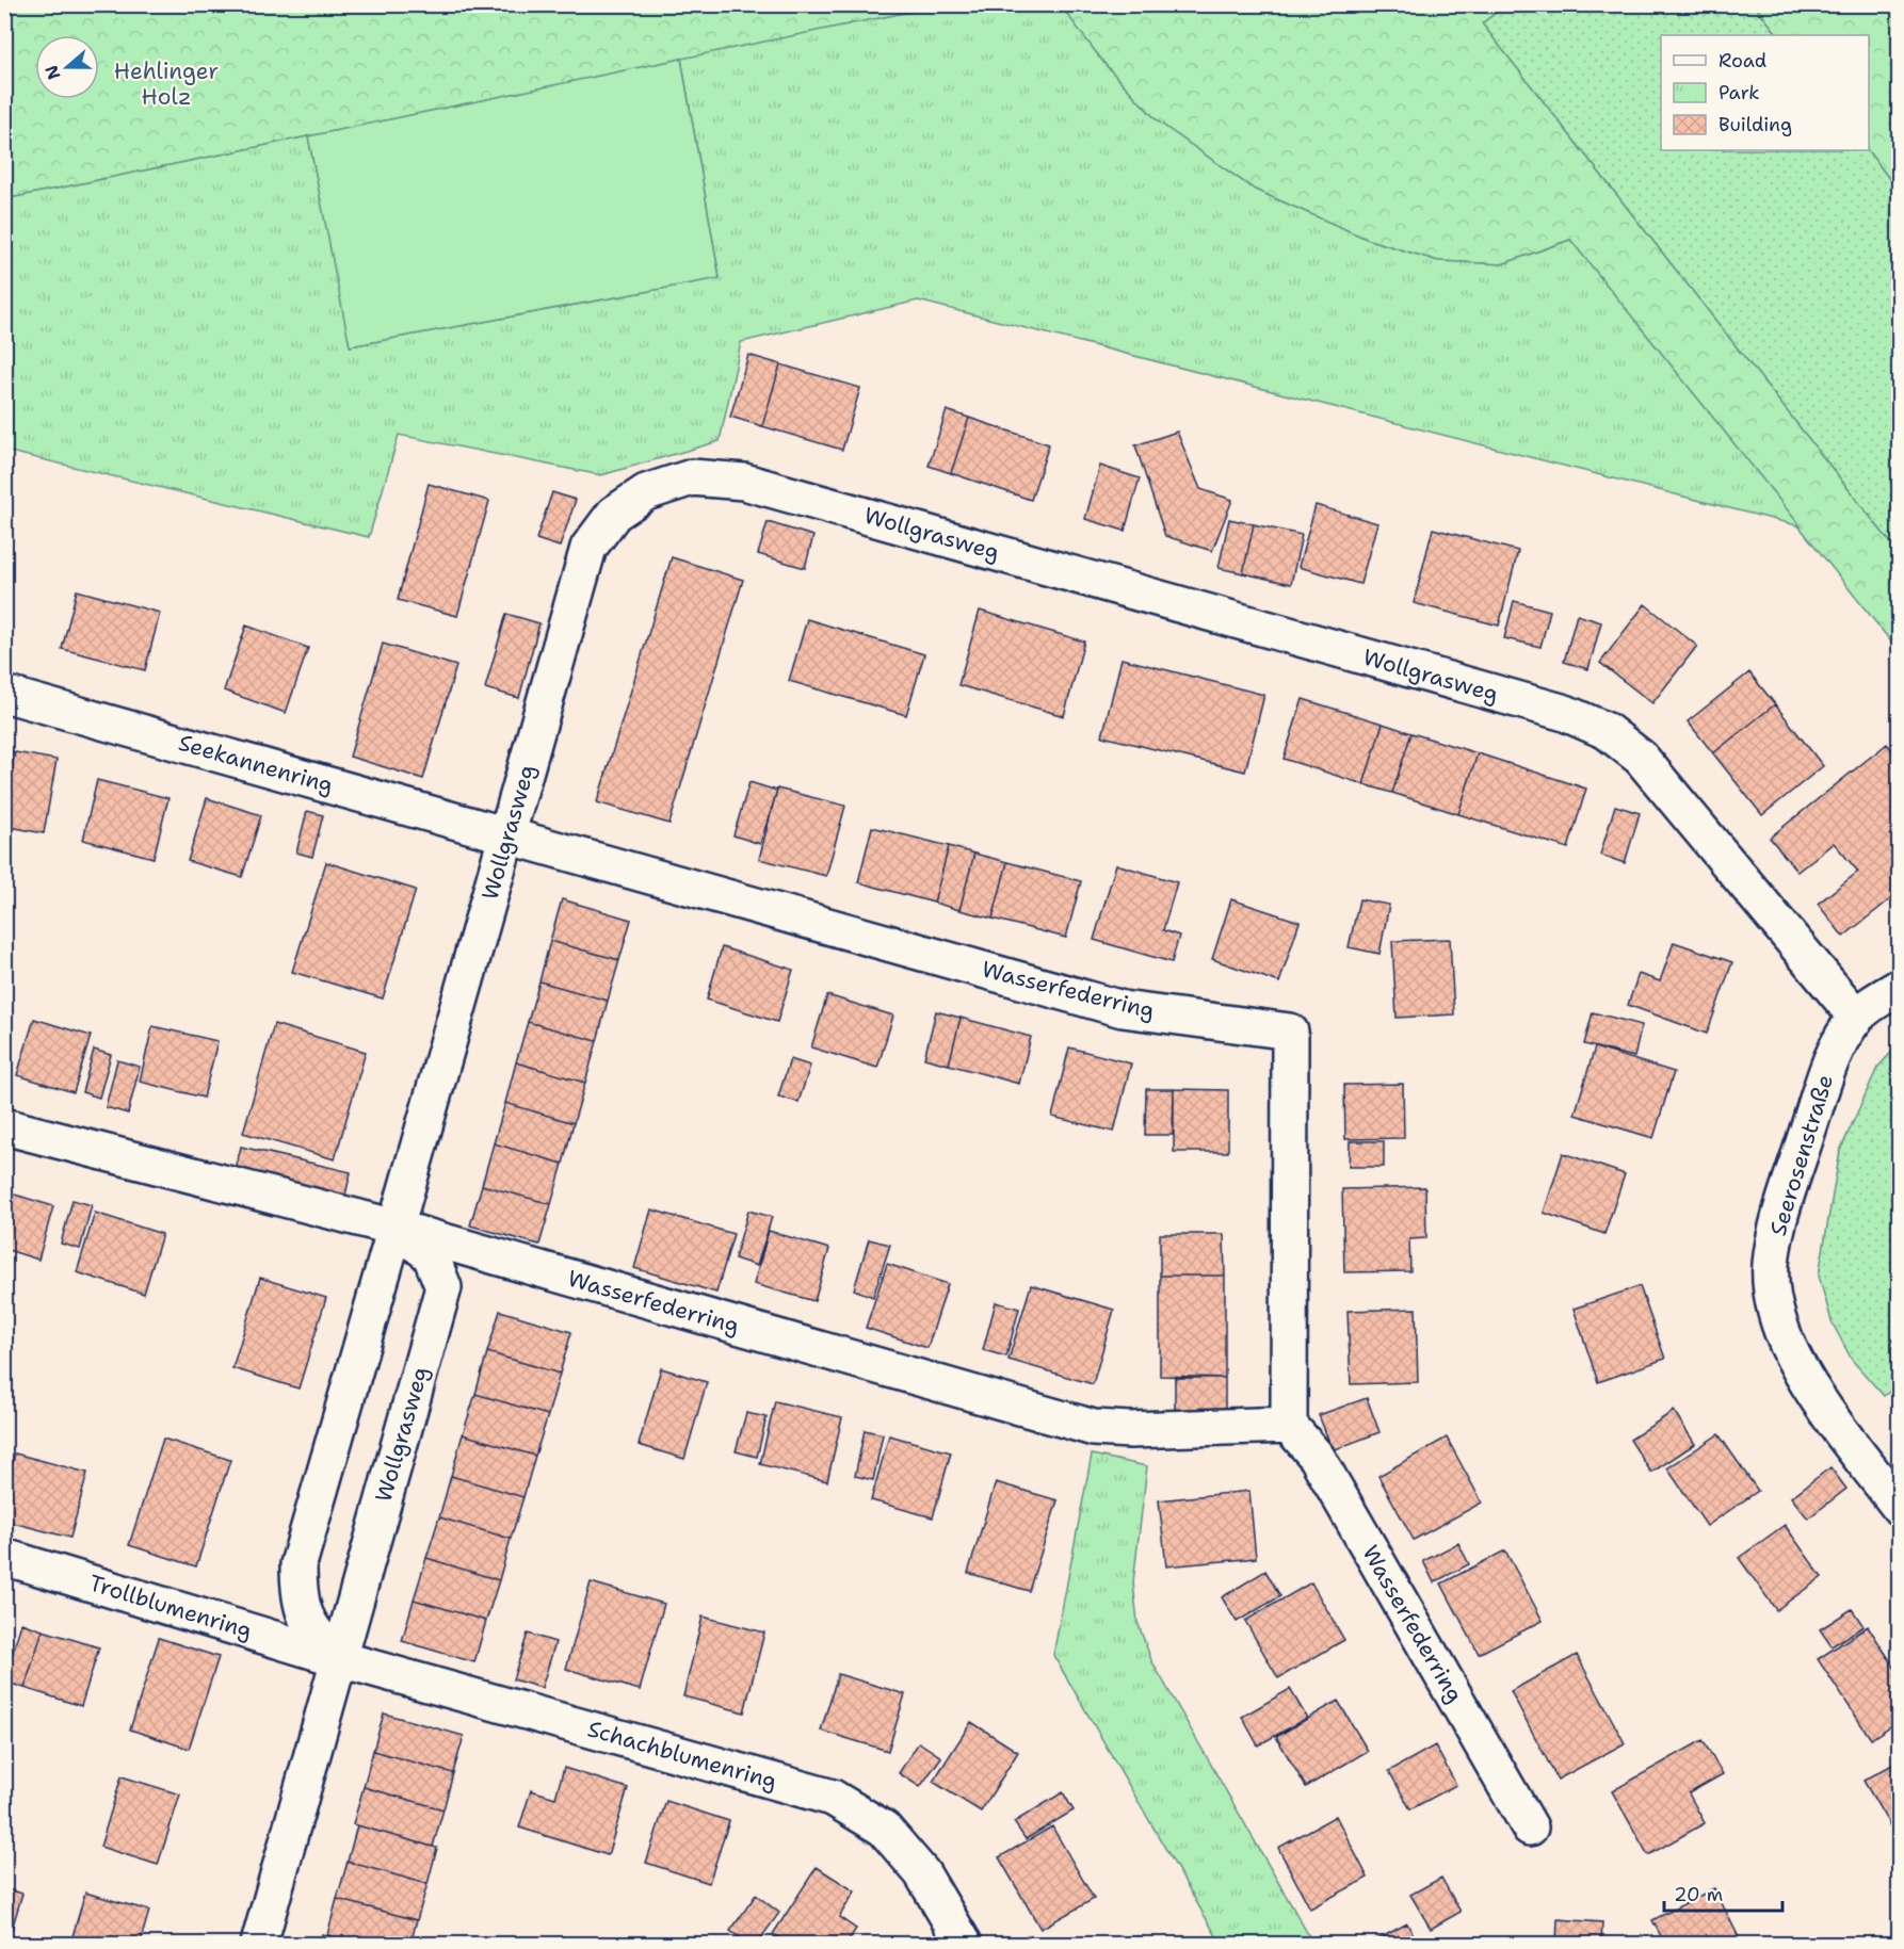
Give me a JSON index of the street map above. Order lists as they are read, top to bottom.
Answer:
{
  "streets": {
    "street": [
      "Wollgrasweg",
      "Seekannenring",
      "Wasserfederring",
      "Seerosenstraße",
      "Trollblumenring",
      "Schachblumenring"
    ]
  },
  "crossings": [
    ["Wollgrasweg", "Seekannenring"],
    ["Wollgrasweg", "Wasserfederring"],
    ["Wollgrasweg", "Seerosenstraße"],
    ["Wollgrasweg", "Trollblumenring"],
    ["Wollgrasweg", "Schachblumenring"],
    ["Seekannenring", "Wasserfederring"],
    ["Trollblumenring", "Schachblumenring"]
  ],
  "parks": ["Hehlinger Holz"],
  "legend": ["Road", "Park", "Building"],
  "scale_bar": "20 m",
  "north": "left"
}
